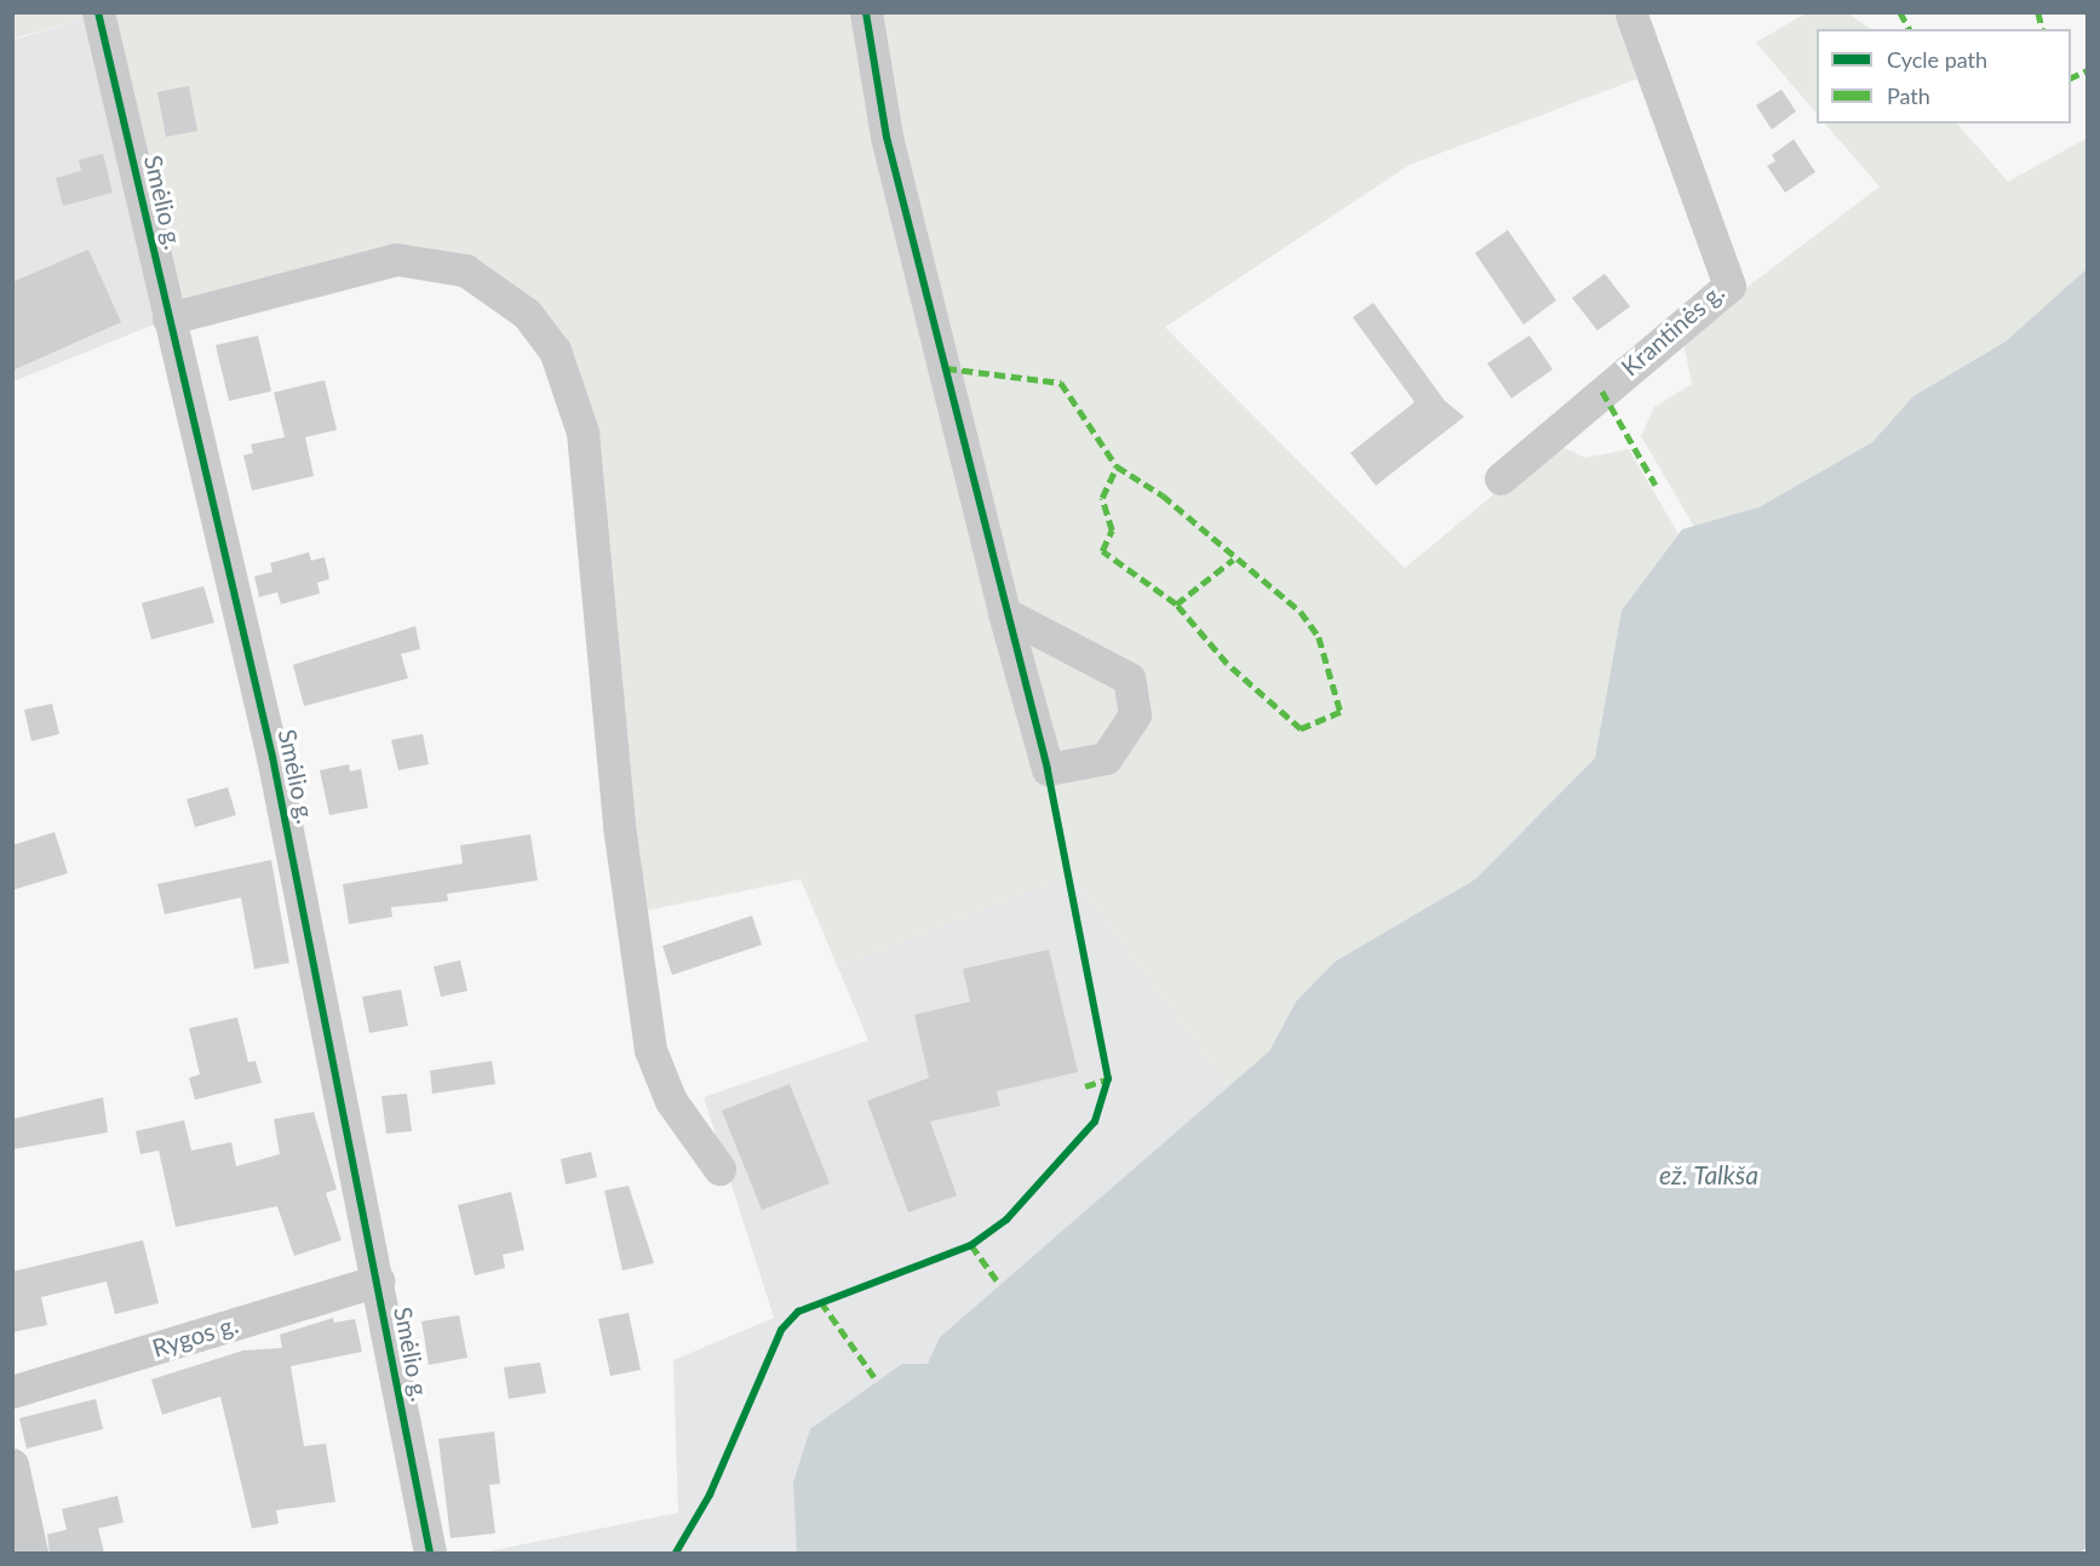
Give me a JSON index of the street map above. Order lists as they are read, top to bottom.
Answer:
{
  "streets": {
    "street": ["Smėlio g.", "Krantinės g.", "Rygos g."]
  },
  "crossings": [
    ["Smėlio g.", "Rygos g."]
  ],
  "water": ["ež. Talkša"],
  "legend": ["Cycle path", "Path"]
}
